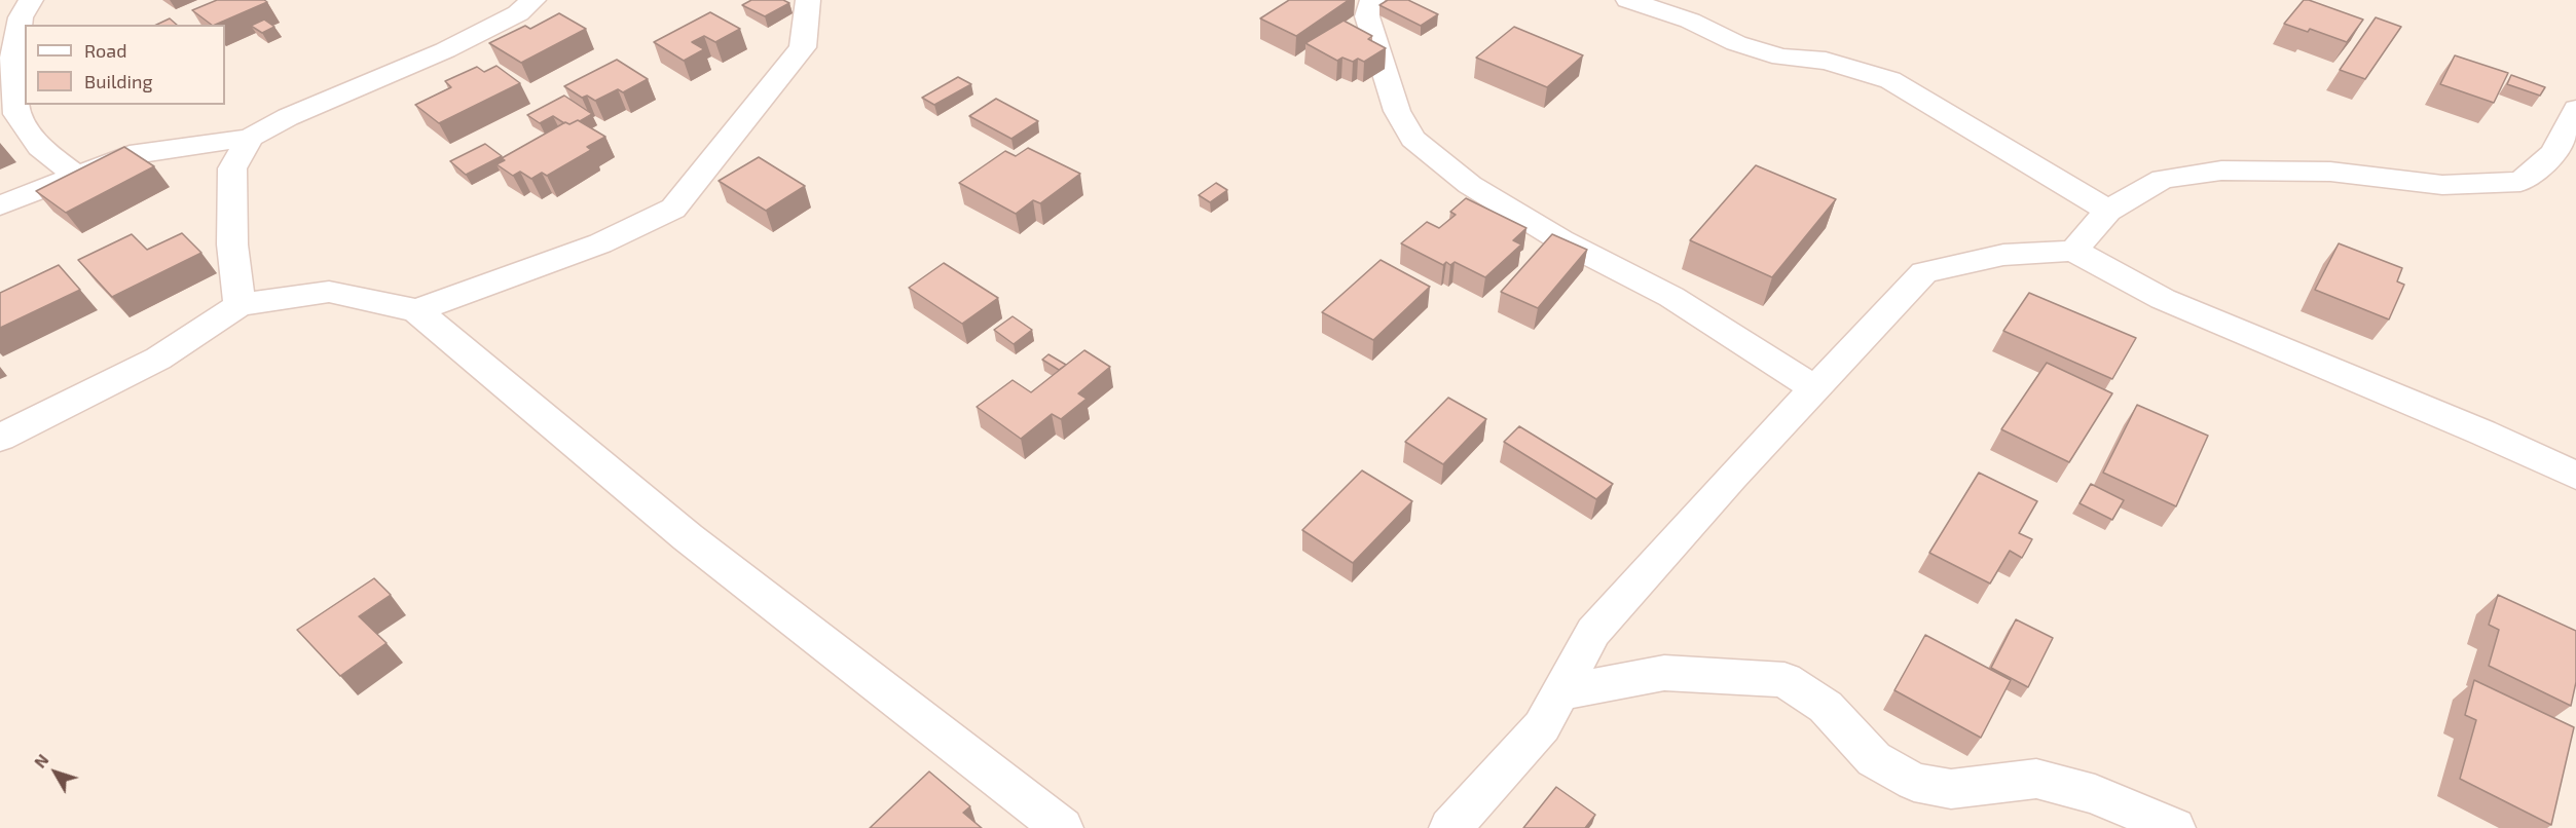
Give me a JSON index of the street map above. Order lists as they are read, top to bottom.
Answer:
{
  "legend": ["Road", "Building"],
  "north": "top left"
}
